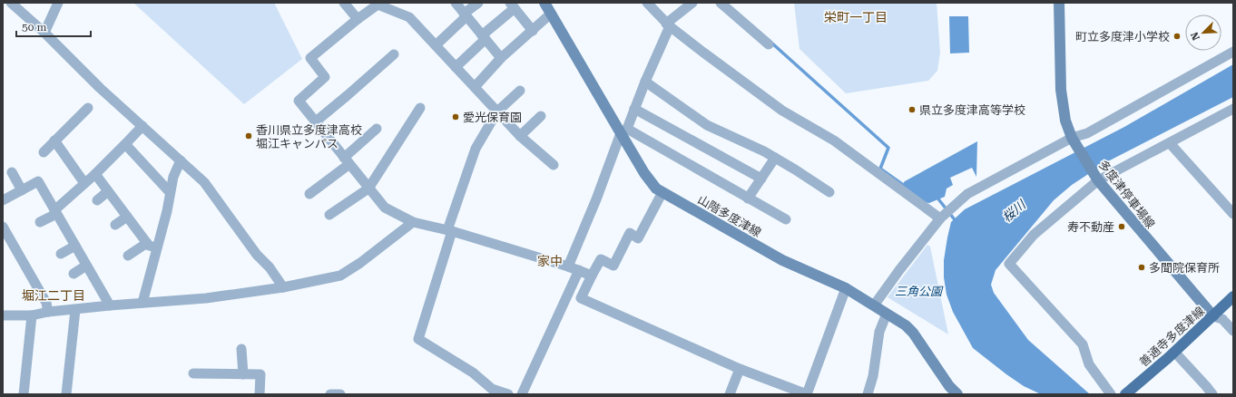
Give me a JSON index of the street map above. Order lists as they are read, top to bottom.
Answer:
{
  "streets": {
    "main road": ["多度津停車場線", "山階多度津線", "善通寺多度津線"]
  },
  "crossings": [
    ["多度津停車場線", "善通寺多度津線"]
  ],
  "districts": ["栄町一丁目", "家中", "堀江二丁目"],
  "water": ["桜川"],
  "parks": ["三角公園"],
  "places": [
    "町立多度津小学校",
    "県立多度津高等学校",
    "愛光保育園",
    "香川県立多度津高校 堀江キャンパス",
    "寿不動産",
    "多聞院保育所"
  ],
  "scale_bar": "50 m",
  "north": "bottom left"
}
